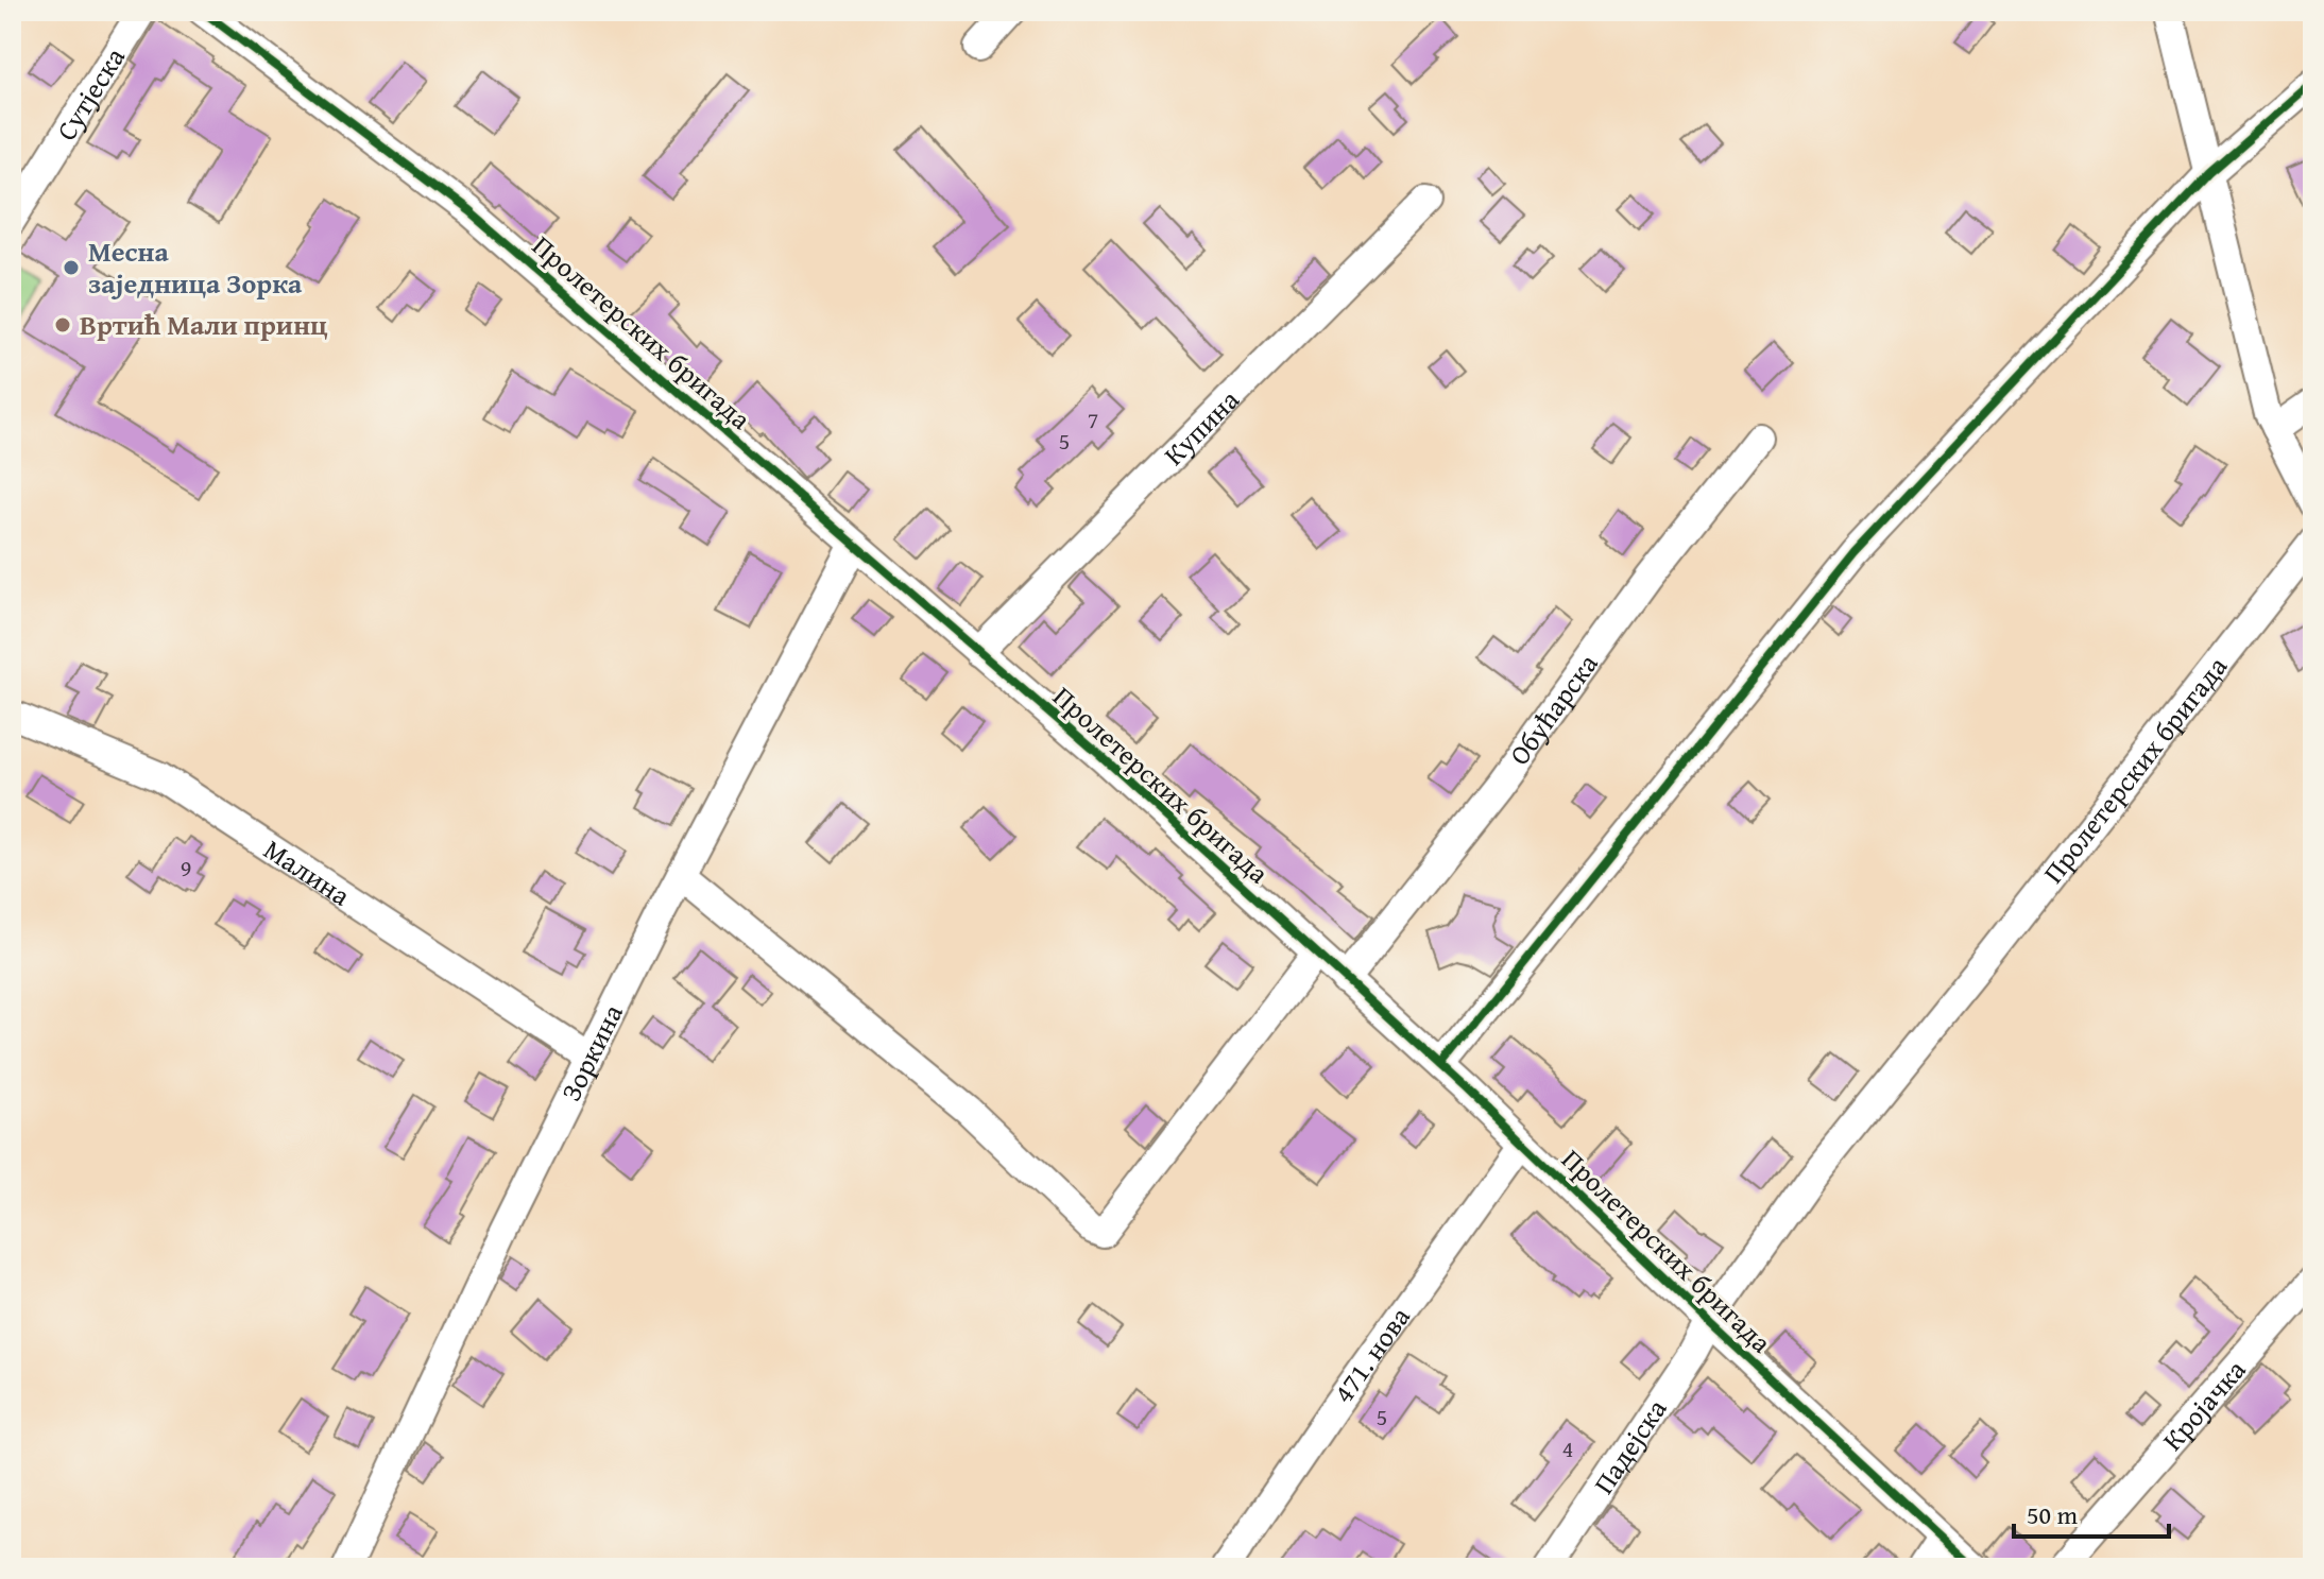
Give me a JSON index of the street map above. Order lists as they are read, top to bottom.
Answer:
{
  "streets": {
    "street": [
      "Сутјеска",
      "Пролетерских бригада",
      "Купина",
      "Обућарска",
      "Малина",
      "Зоркина",
      "471. нова",
      "Кројачка",
      "Падејска"
    ]
  },
  "crossings": [
    ["Пролетерских бригада", "Купина"],
    ["Пролетерских бригада", "Обућарска"],
    ["Пролетерских бригада", "Зоркина"],
    ["Пролетерских бригада", "471. нова"],
    ["Пролетерских бригада", "Падејска"],
    ["Малина", "Зоркина"]
  ],
  "places": ["Месна заједница Зорка", "Вртић Мали принц"],
  "house_numbers": [
    "7",
    "5",
    "9",
    "5",
    "4"
  ],
  "scale_bar": "50 m"
}
